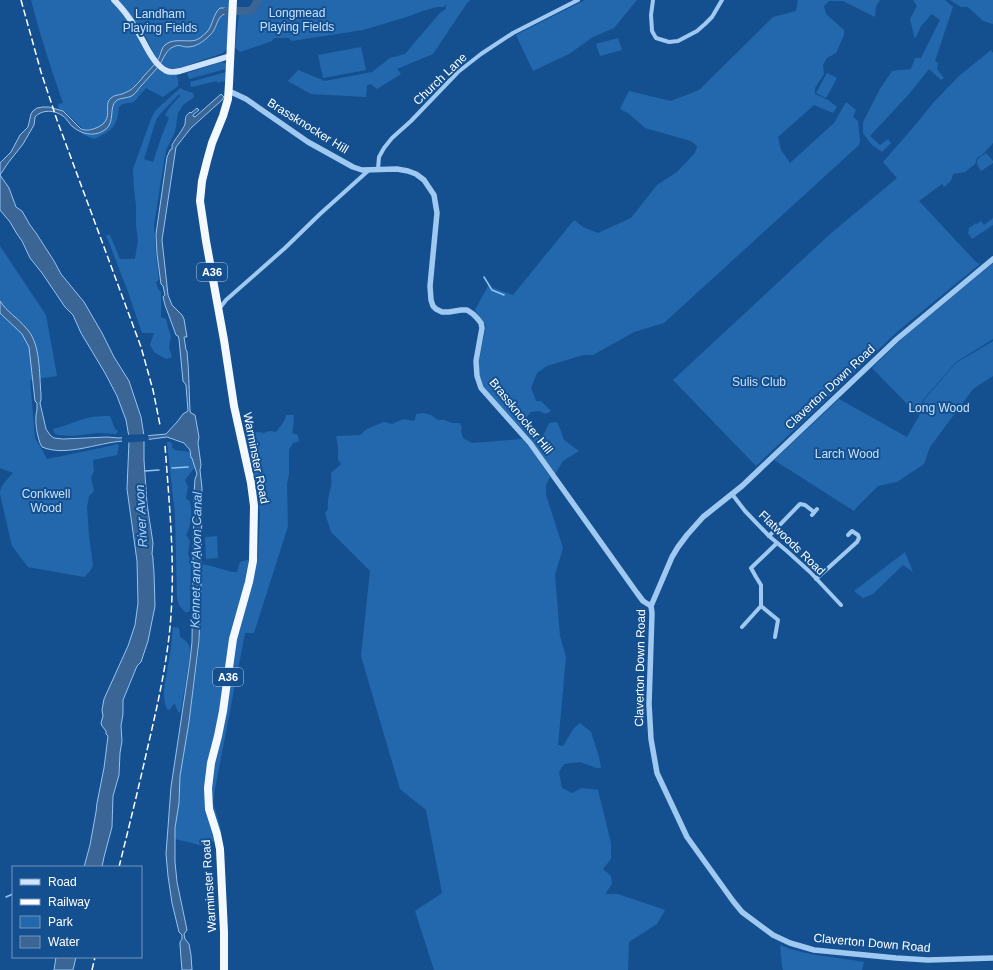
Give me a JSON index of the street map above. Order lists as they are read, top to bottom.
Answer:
{
  "streets": {
    "highway": ["A36", "Warminster Road"],
    "street": [
      "Church Lane",
      "Brassknocker Hill",
      "Claverton Down Road",
      "Flatwoods Road"
    ]
  },
  "crossings": [
    ["Church Lane", "Brassknocker Hill"],
    ["Brassknocker Hill", "Claverton Down Road"],
    ["Brassknocker Hill", "Warminster Road"],
    ["Claverton Down Road", "Flatwoods Road"]
  ],
  "water": ["River Avon", "Kennet and Avon Canal"],
  "parks": [
    "Longmead Playing Fields",
    "Landham Playing Fields",
    "Sulis Club",
    "Long Wood",
    "Larch Wood",
    "Conkwell Wood"
  ],
  "legend": [
    "Road",
    "Railway",
    "Park",
    "Water"
  ]
}
